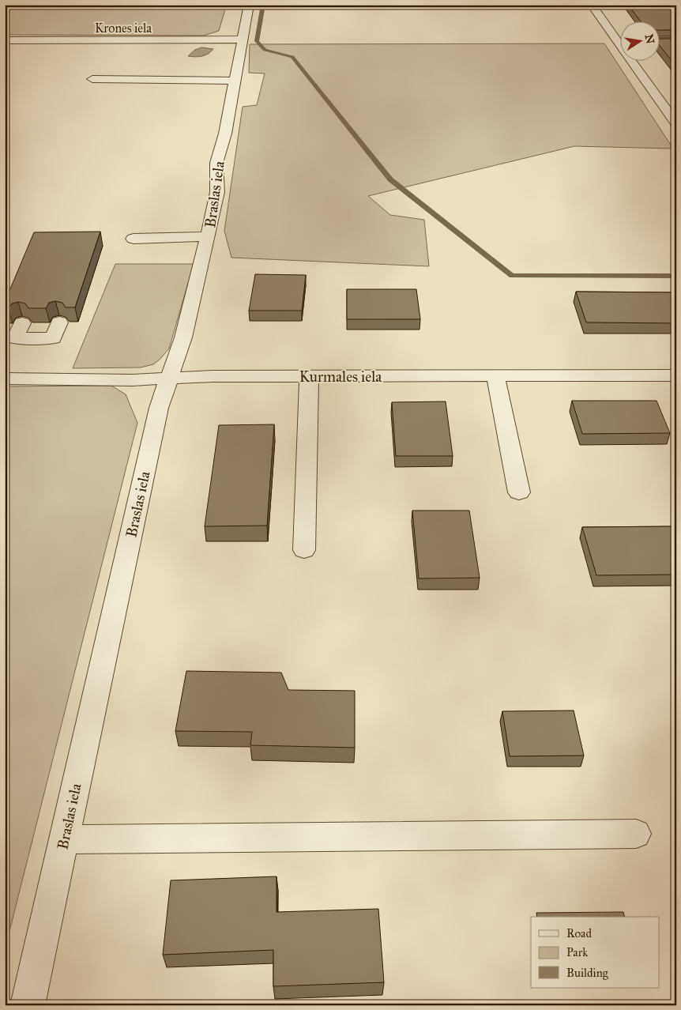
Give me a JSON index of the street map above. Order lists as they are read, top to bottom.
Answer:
{
  "streets": {
    "street": ["Krones iela", "Braslas iela", "Kurmales iela"]
  },
  "crossings": [
    ["Krones iela", "Braslas iela"],
    ["Braslas iela", "Kurmales iela"]
  ],
  "legend": ["Road", "Park", "Building"],
  "north": "right"
}
